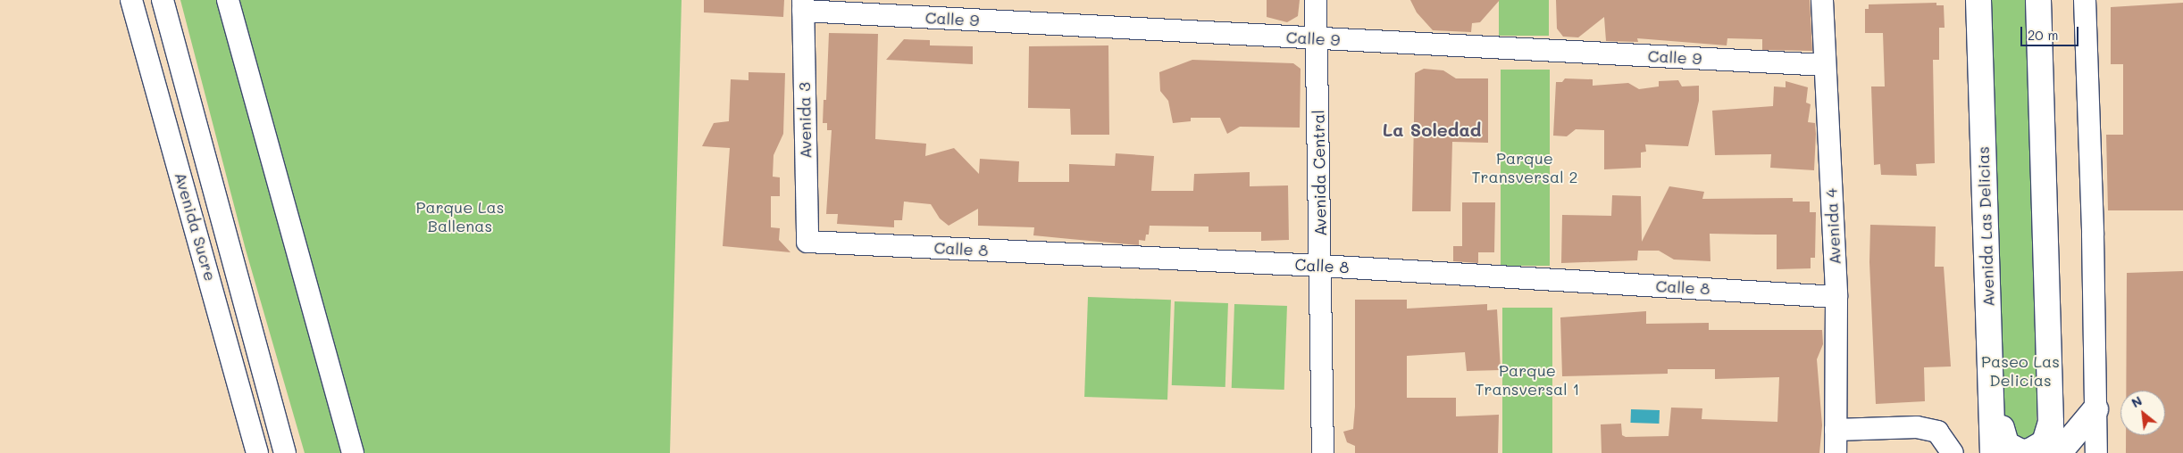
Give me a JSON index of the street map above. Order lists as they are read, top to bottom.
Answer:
{
  "streets": {
    "main road": ["Avenida Las Delicias"],
    "street": [
      "Calle 9",
      "Avenida 3",
      "Avenida Central",
      "Avenida Sucre",
      "Avenida 4",
      "Calle 8"
    ]
  },
  "crossings": [
    ["Calle 9", "Avenida 3"],
    ["Calle 9", "Avenida Central"],
    ["Calle 9", "Avenida 4"],
    ["Avenida 3", "Calle 8"],
    ["Avenida Central", "Calle 8"],
    ["Avenida 4", "Calle 8"]
  ],
  "districts": ["La Soledad"],
  "parks": [
    "Parque Transversal 2",
    "Parque Las Ballenas",
    "Paseo Las Delicias",
    "Parque Transversal 1"
  ],
  "scale_bar": "20 m",
  "north": "top left"
}
